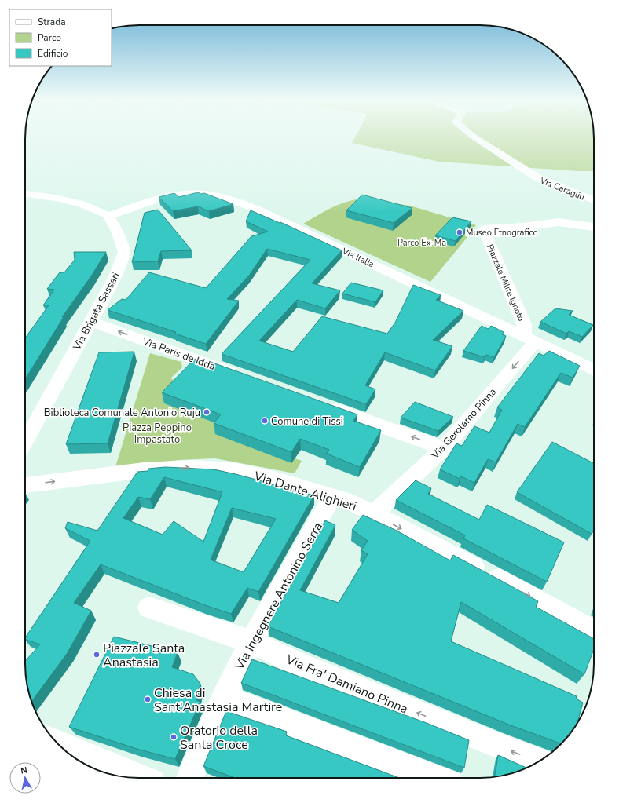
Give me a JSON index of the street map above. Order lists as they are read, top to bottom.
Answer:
{
  "streets": {
    "street": [
      "Via Caragliu",
      "Via Italia",
      "Piazzale Milite Ignoto",
      "Via Brigata Sassari",
      "Via Paris de Idda",
      "Via Gerolamo Pinna",
      "Via Dante Alighieri",
      "Via Ingegnere Antonino Serra",
      "Via Fra' Damiano Pinna"
    ]
  },
  "crossings": [
    ["Via Italia", "Piazzale Milite Ignoto"],
    ["Via Italia", "Via Brigata Sassari"],
    ["Via Italia", "Via Gerolamo Pinna"],
    ["Piazzale Milite Ignoto", "Via Gerolamo Pinna"],
    ["Via Brigata Sassari", "Via Paris de Idda"],
    ["Via Gerolamo Pinna", "Via Dante Alighieri"],
    ["Via Dante Alighieri", "Via Ingegnere Antonino Serra"],
    ["Via Ingegnere Antonino Serra", "Via Fra' Damiano Pinna"]
  ],
  "one_way": ["Via Paris de Idda", "Via Gerolamo Pinna", "Via Dante Alighieri"],
  "parks": ["Parco Ex-Ma", "Piazza Peppino Impastato"],
  "places": [
    "Museo Etnografico",
    "Biblioteca Comunale Antonio Ruju",
    "Comune di Tissi",
    "Piazzale Santa Anastasia",
    "Chiesa di Sant'Anastasia Martire",
    "Oratorio della Santa Croce"
  ],
  "legend": ["Strada", "Parco", "Edificio"],
  "north": "top"
}
